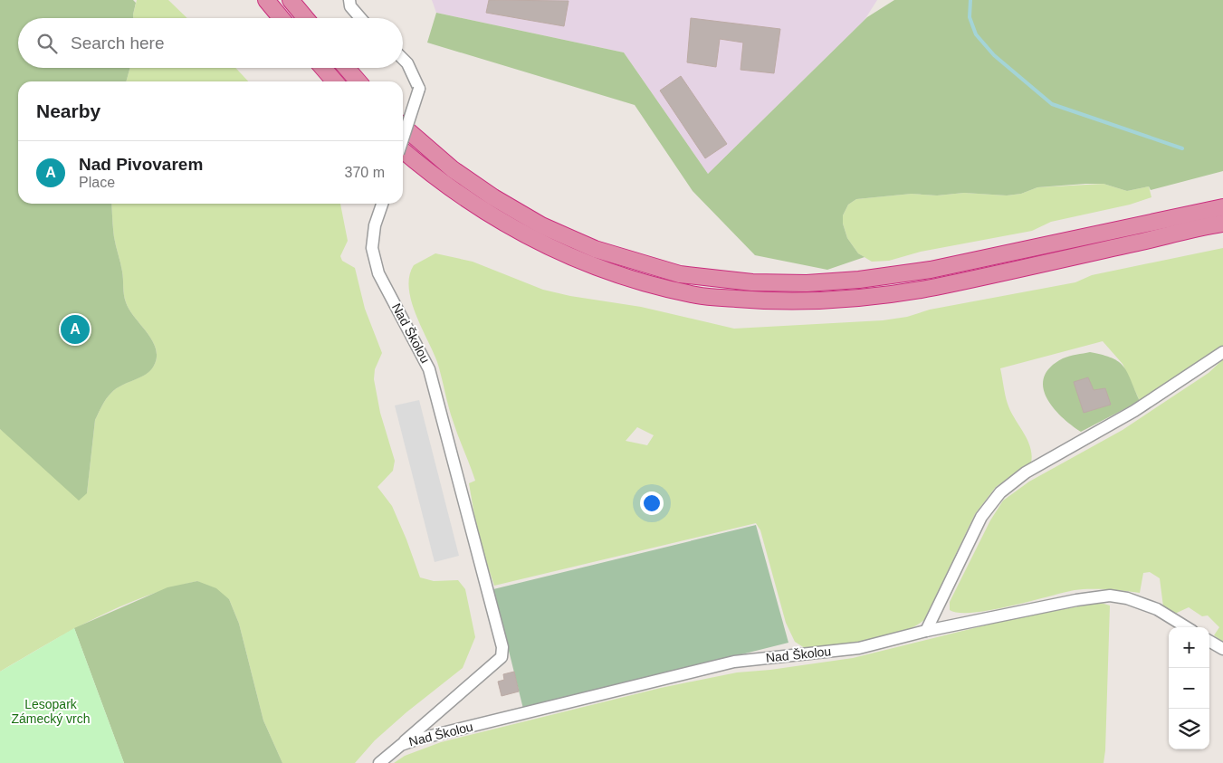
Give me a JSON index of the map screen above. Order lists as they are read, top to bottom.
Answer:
{
  "streets": {
    "street": ["Nad Školou"]
  },
  "parks": ["Lesopark Zámecký vrch"],
  "page": {
    "search": "Search here",
    "heading": "Nearby",
    "list": [
      {
        "mark": "A",
        "name": "Nad Pivovarem",
        "note": "Place",
        "value": "370 m"
      }
    ],
    "pins": "A",
    "map_buttons": ["+", "−"]
  }
}
